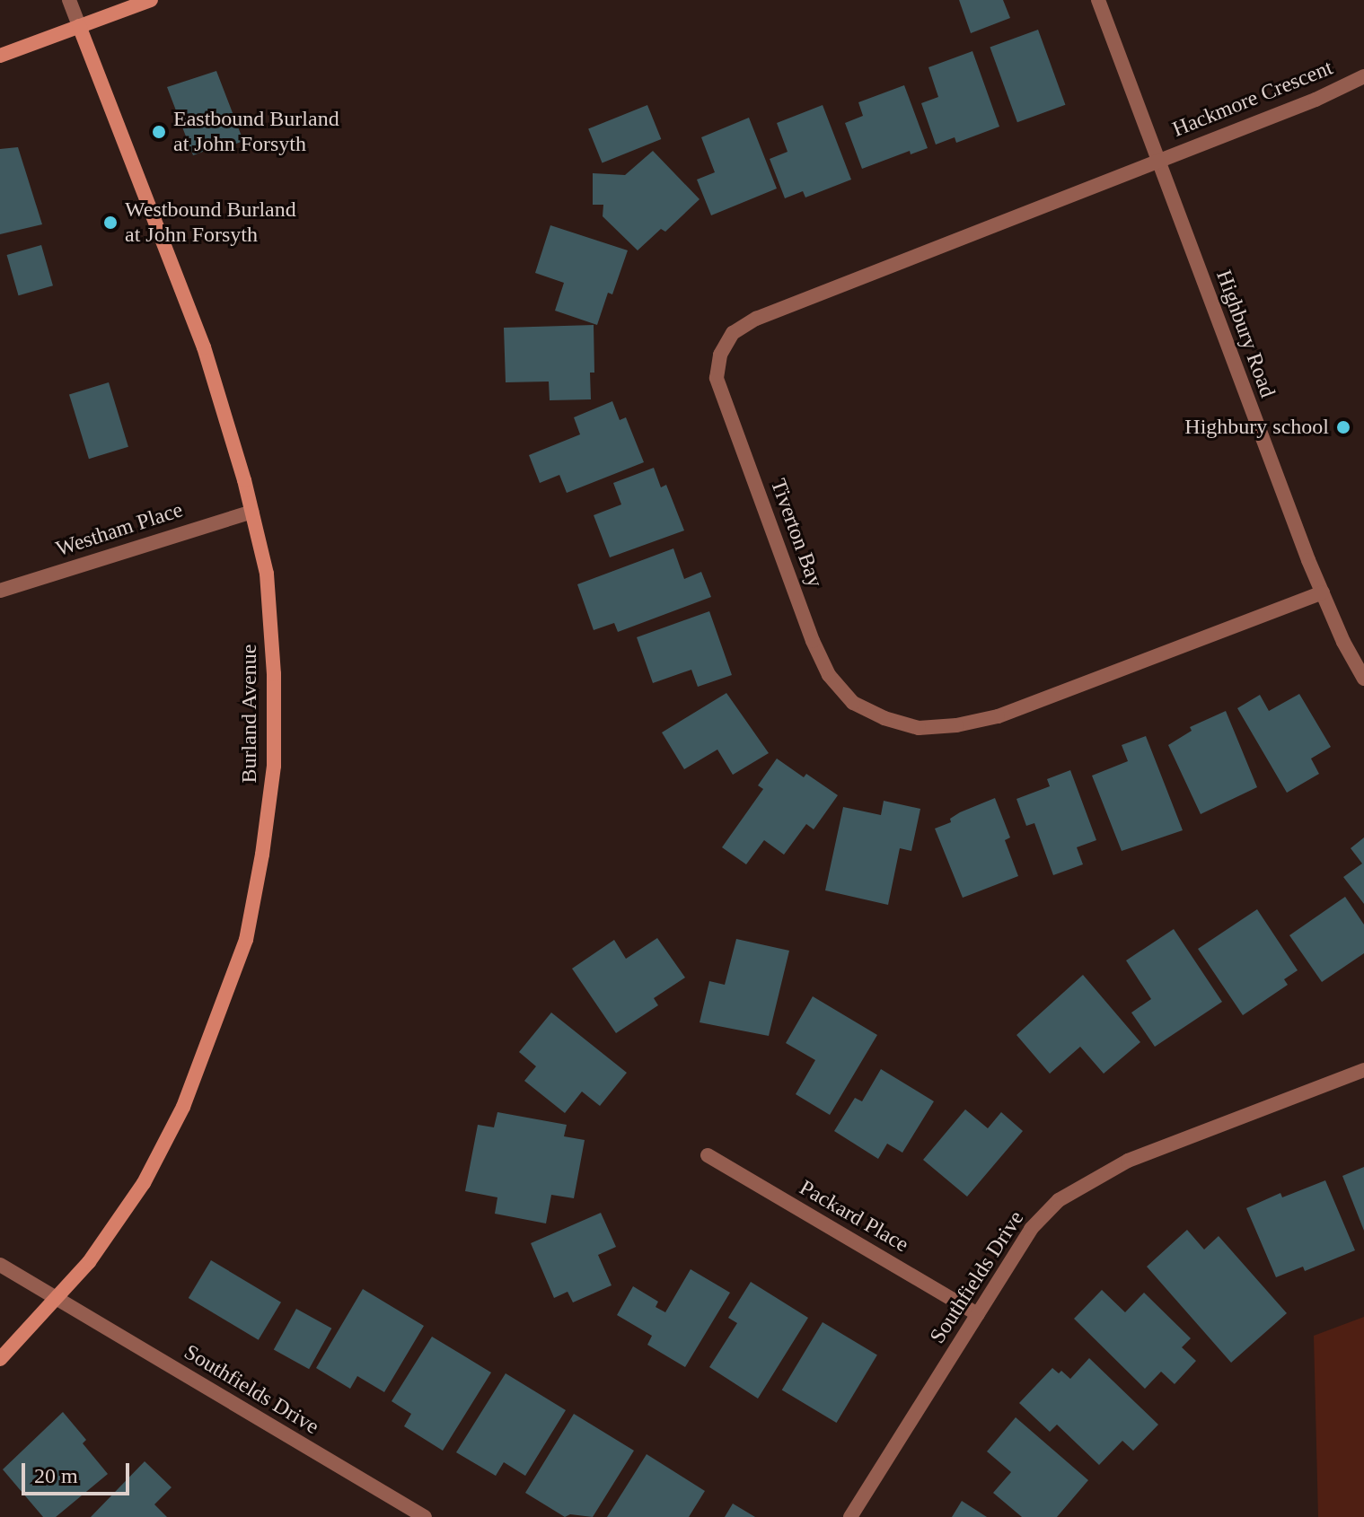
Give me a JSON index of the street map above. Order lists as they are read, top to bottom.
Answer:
{
  "streets": {
    "street": [
      "Hackmore Crescent",
      "Highbury Road",
      "Westham Place",
      "Tiverton Bay",
      "Burland Avenue",
      "Packard Place",
      "Southfields Drive"
    ]
  },
  "crossings": [
    ["Hackmore Crescent", "Highbury Road"],
    ["Hackmore Crescent", "Tiverton Bay"],
    ["Highbury Road", "Tiverton Bay"],
    ["Westham Place", "Burland Avenue"],
    ["Burland Avenue", "Southfields Drive"],
    ["Packard Place", "Southfields Drive"]
  ],
  "places": ["Eastbound Burland at John Forsyth", "Westbound Burland at John Forsyth", "Highbury school"],
  "scale_bar": "20 m"
}
